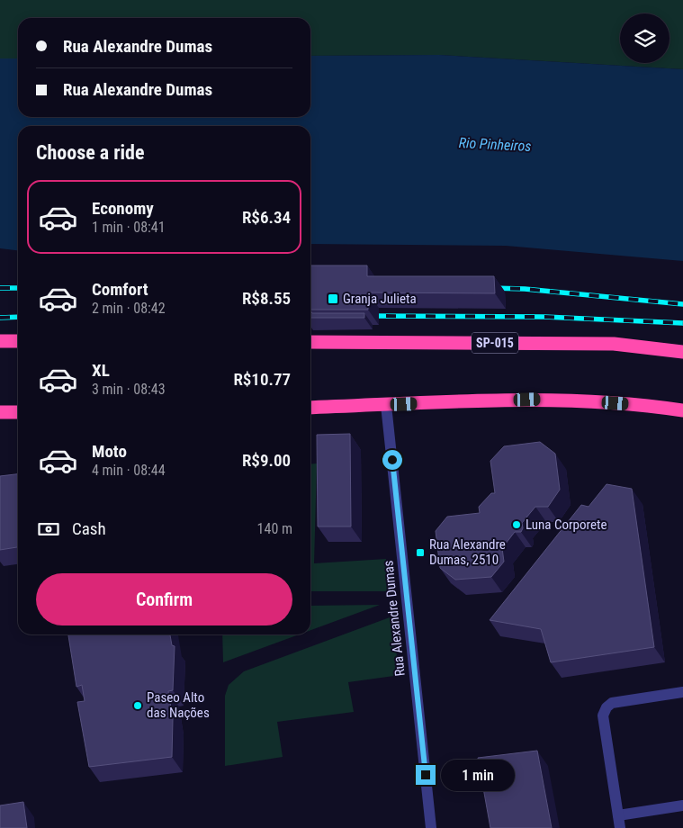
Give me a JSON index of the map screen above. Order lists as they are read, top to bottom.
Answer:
{
  "streets": {
    "highway": ["SP-015"],
    "street": ["Rua Alexandre Dumas"]
  },
  "water": ["Rio Pinheiros"],
  "places": {
    "transit": ["Granja Julieta", "Rua Alexandre Dumas, 2510"],
    "other": ["Luna Corporete", "Paseo Alto das Nações"]
  },
  "page": {
    "banner": ["Rua Alexandre Dumas", "Rua Alexandre Dumas"],
    "heading": "Choose a ride",
    "list": [
      {
        "name": "Economy",
        "note": "1 min · 08:41",
        "value": "R$6.34"
      },
      {
        "name": "Comfort",
        "note": "2 min · 08:42",
        "value": "R$8.55"
      },
      {
        "name": "XL",
        "note": "3 min · 08:43",
        "value": "R$10.77"
      },
      {
        "name": "Moto",
        "note": "4 min · 08:44",
        "value": "R$9.00"
      }
    ],
    "pay": ["Cash", "140 m"],
    "buttons": "Confirm",
    "bubble": "1 min"
  }
}
